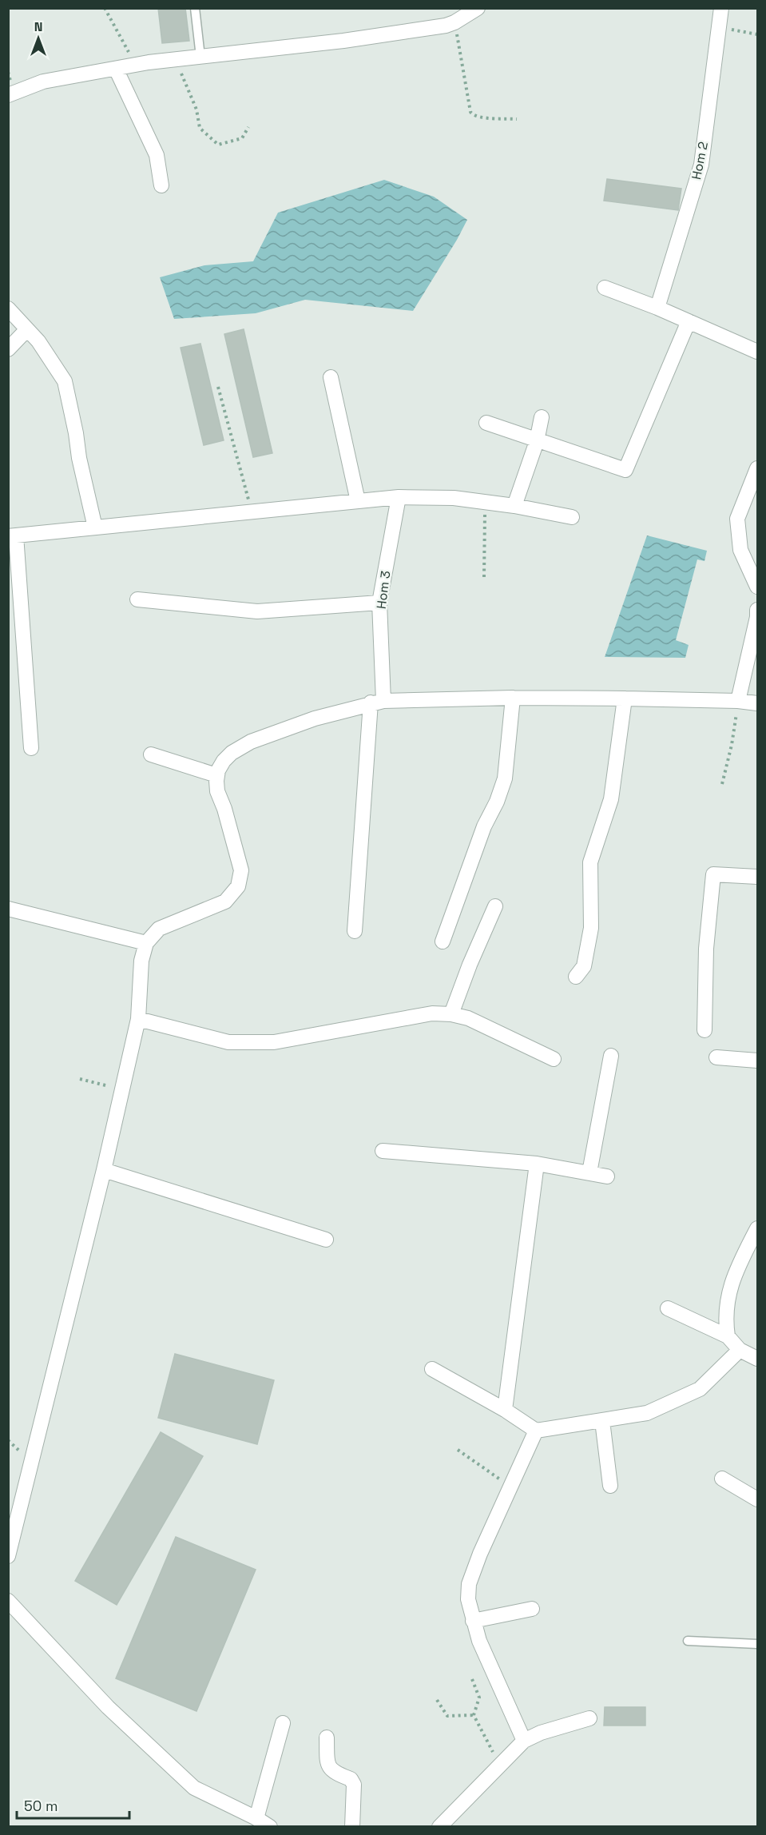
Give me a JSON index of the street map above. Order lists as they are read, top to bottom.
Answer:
{
  "streets": {
    "street": ["Hom 2", "Hom 3"]
  },
  "scale_bar": "50 m",
  "north": "top"
}
